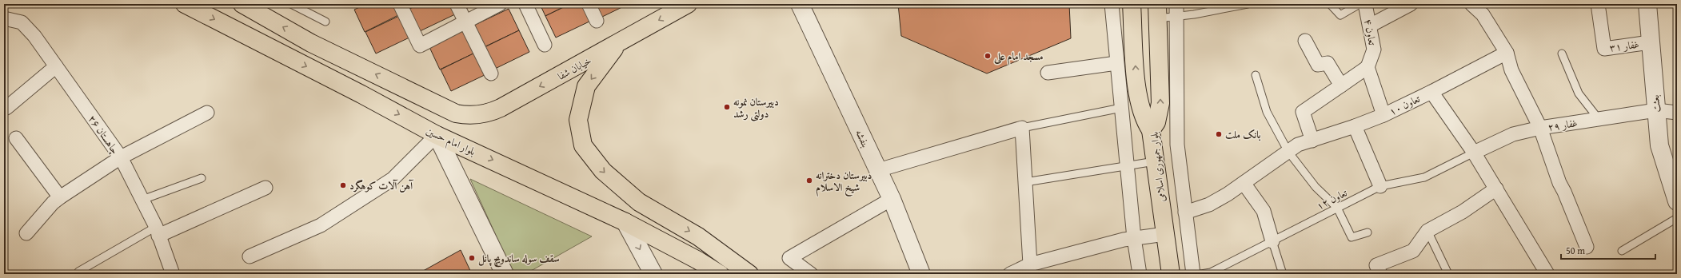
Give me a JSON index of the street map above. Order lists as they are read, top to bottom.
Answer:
{
  "streets": {
    "main road": ["خیابان شفا", "بلوار امام حسین", "بلوار جمهوری اسلامی"],
    "street": [
      "تعاون ۴",
      "غفار ۳۱",
      "بعثت",
      "تعاون ۱۰",
      "غفار ۲۹",
      "چاهستان ۲۶",
      "بنفشه"
    ],
    "lane": ["تعاون ۱۲"]
  },
  "crossings": [
    ["غفار ۳۱", "بعثت"],
    ["بعثت", "غفار ۲۹"],
    ["تعاون ۱۰", "غفار ۲۹"],
    ["تعاون ۱۰", "تعاون ۱۲"],
    ["غفار ۲۹", "تعاون ۱۲"]
  ],
  "one_way": ["خیابان شفا", "بلوار امام حسین"],
  "places": [
    "مسجد امام علی",
    "دبیرستان نمونه دولتی رشد",
    "بانک ملت",
    "دبیرستان دخترانه شیخ الاسلام",
    "آهن آلات کوهگرد",
    "سقف سوله ساندویچ پانل"
  ],
  "scale_bar": "50 m"
}
